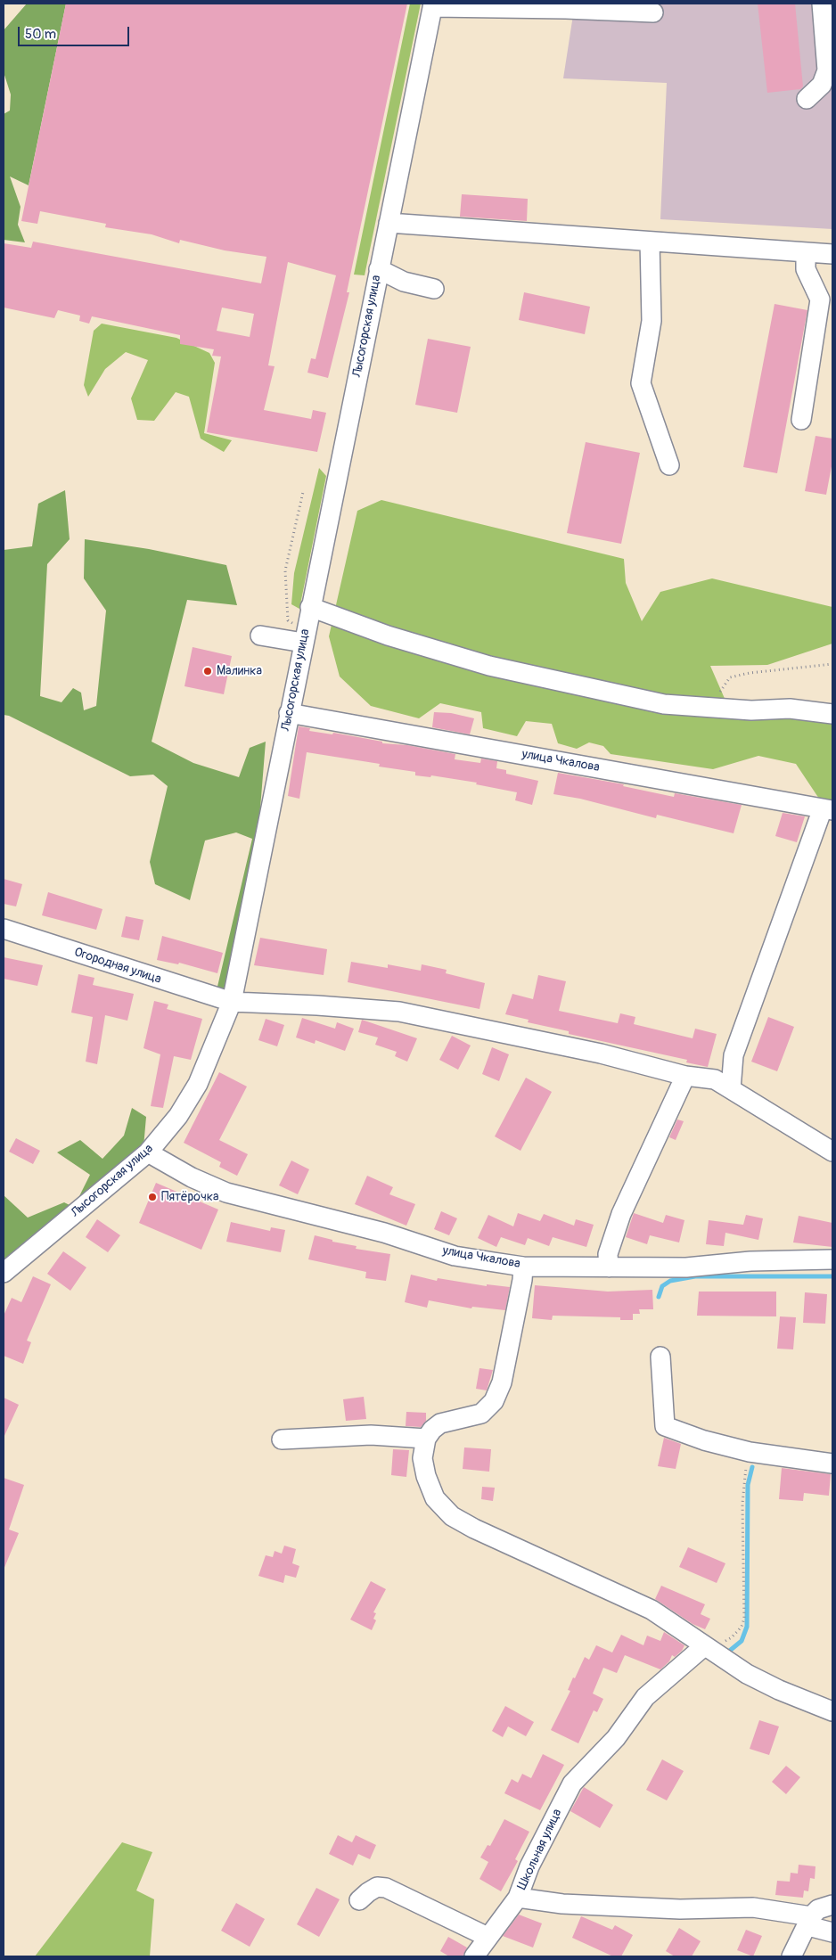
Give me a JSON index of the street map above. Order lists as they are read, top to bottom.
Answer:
{
  "streets": {
    "street": [
      "Лысогорская улица",
      "улица Чкалова",
      "Огородная улица",
      "Школьная улица"
    ]
  },
  "crossings": [
    ["Лысогорская улица", "улица Чкалова"],
    ["Лысогорская улица", "Огородная улица"]
  ],
  "places": ["Малинка", "Пятёрочка"],
  "scale_bar": "50 m"
}
